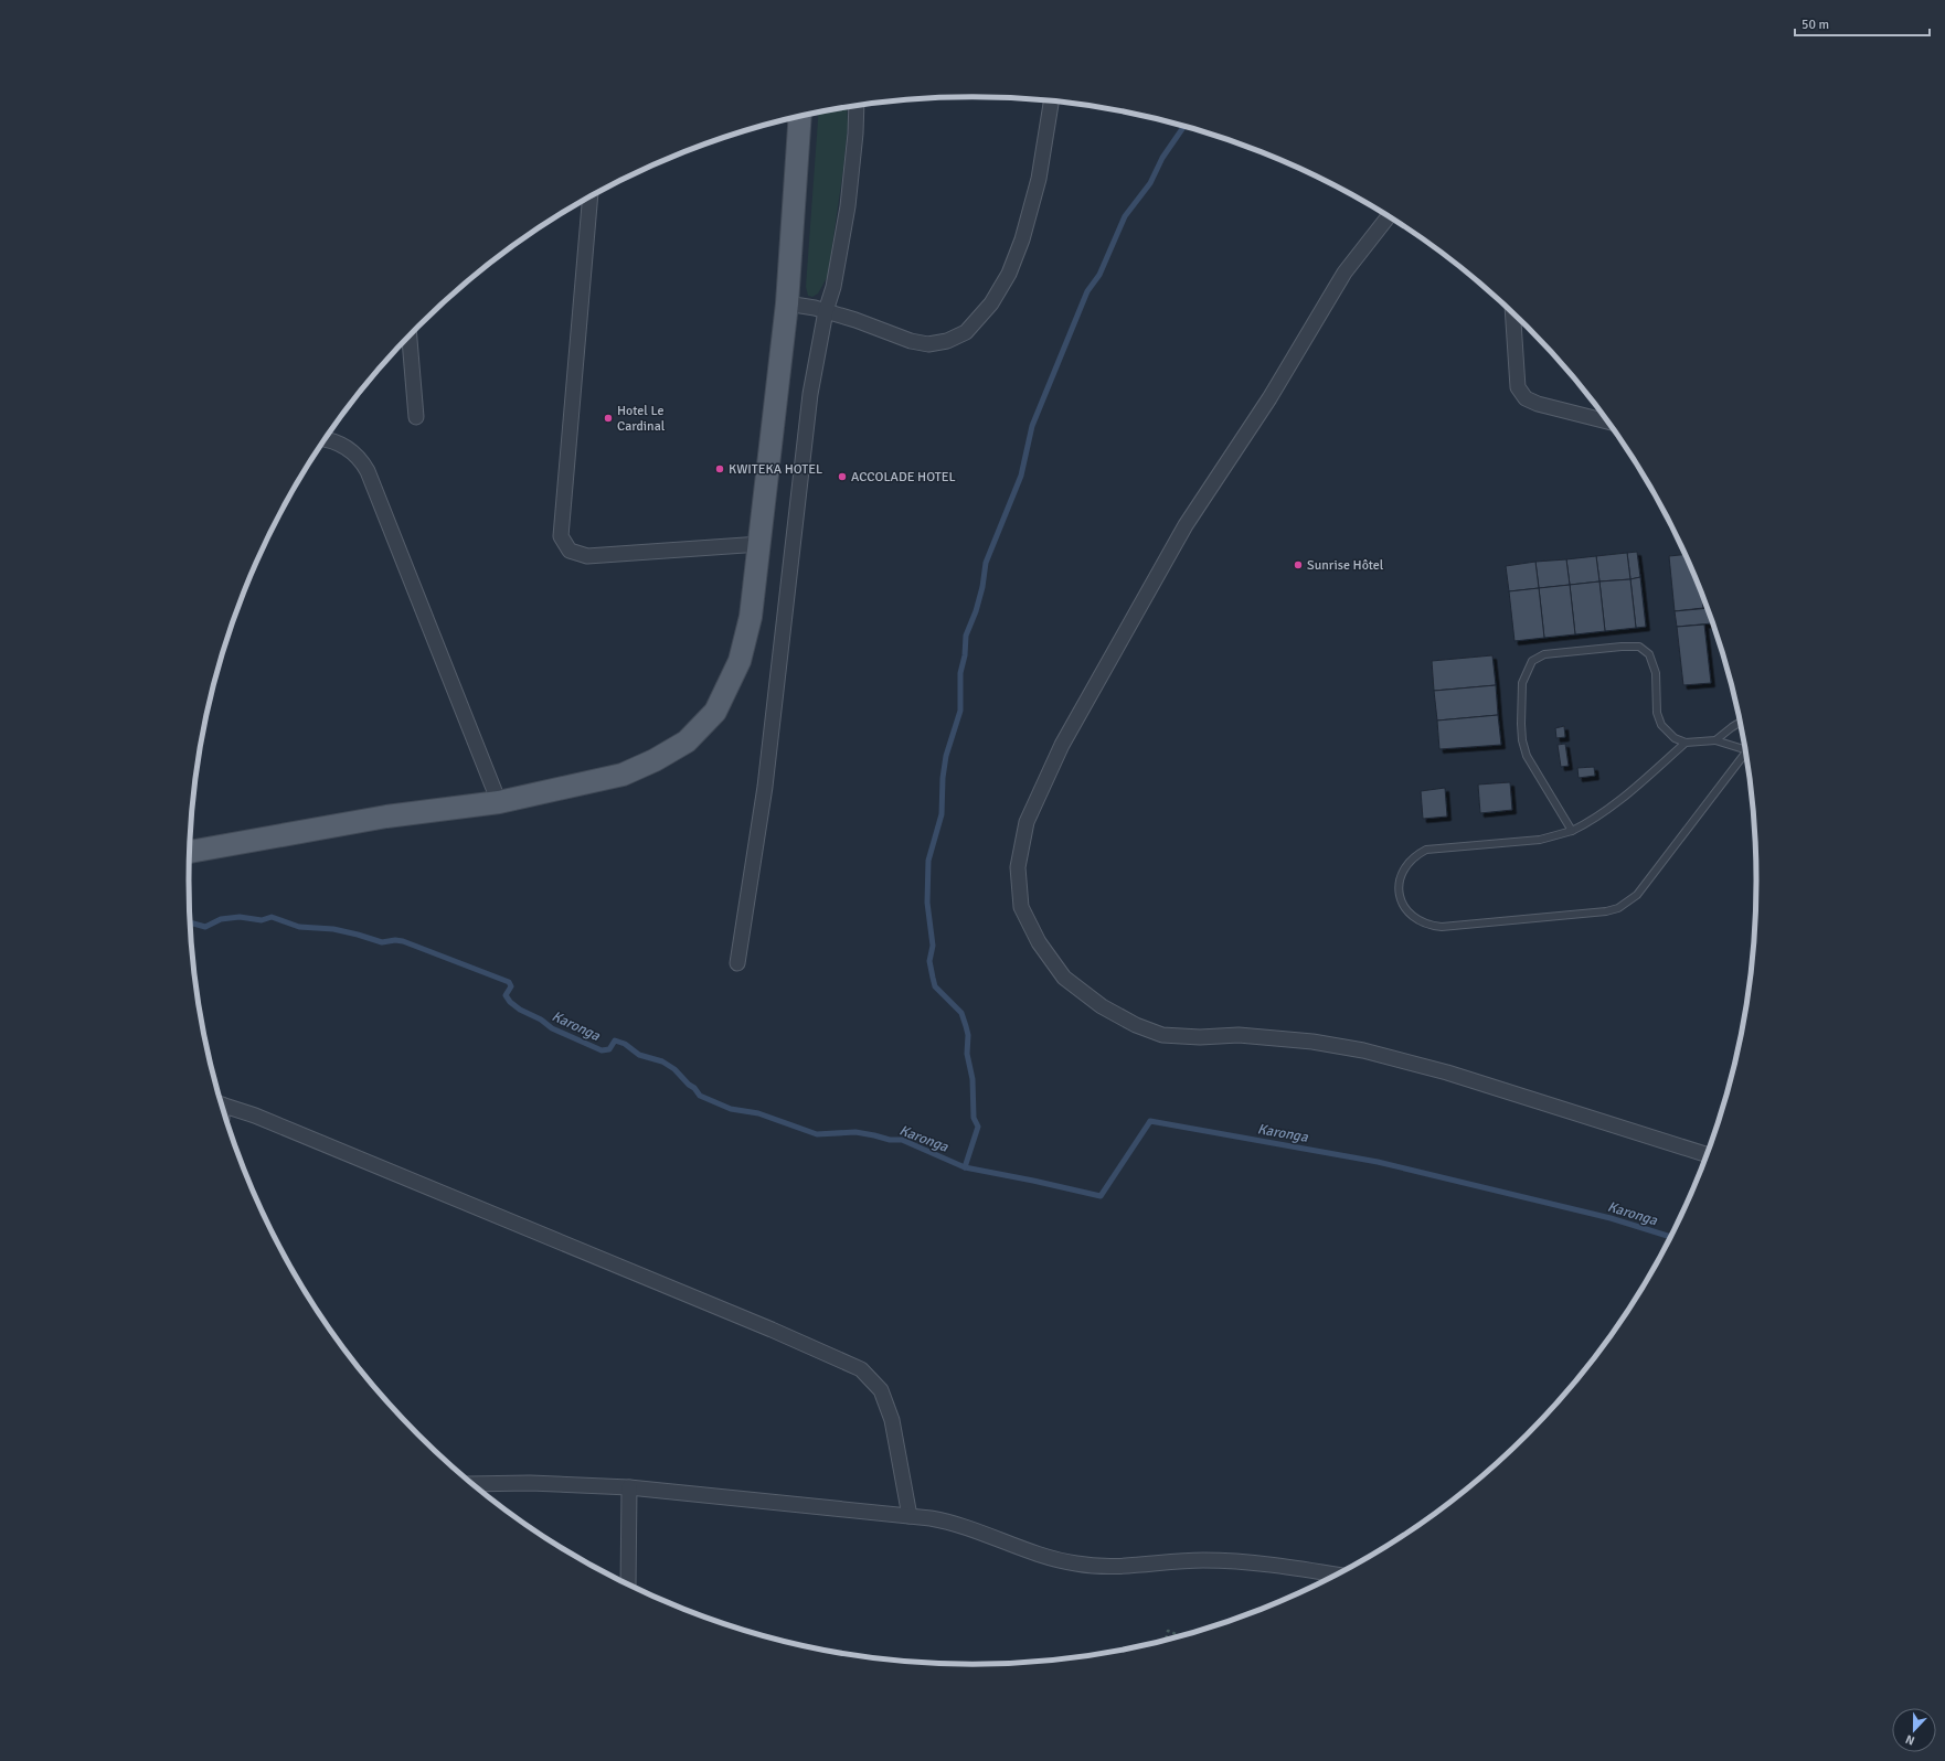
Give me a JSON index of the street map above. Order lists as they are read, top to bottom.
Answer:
{
  "water": ["Karonga"],
  "places": [
    "Hotel Le Cardinal",
    "KWITEKA HOTEL",
    "ACCOLADE HOTEL",
    "Sunrise Hôtel"
  ],
  "scale_bar": "50 m",
  "north": "bottom"
}
